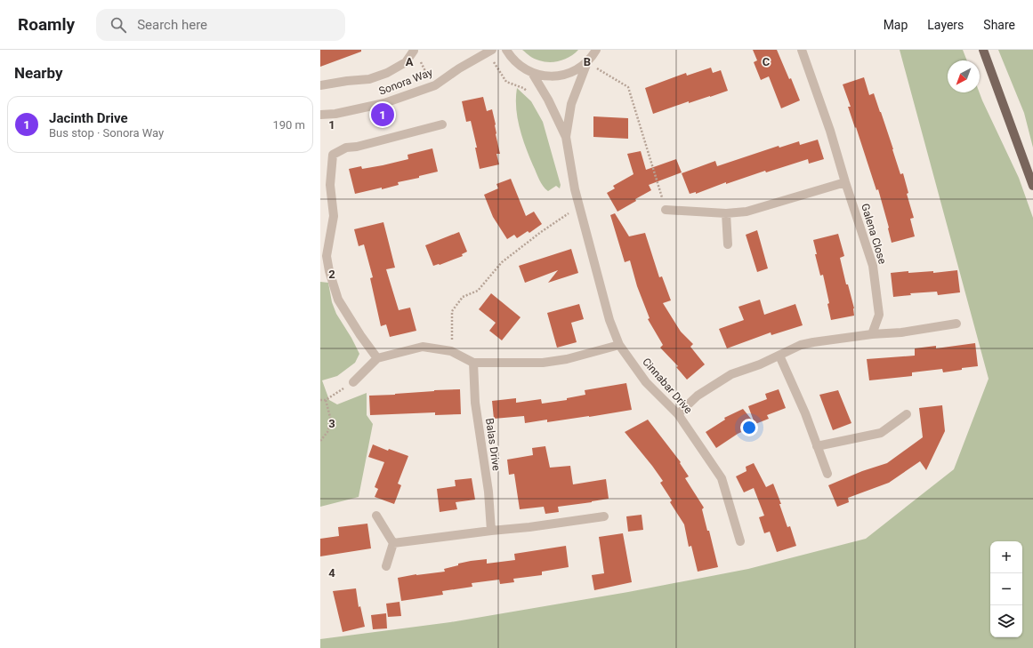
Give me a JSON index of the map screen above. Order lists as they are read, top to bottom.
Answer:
{
  "streets": {
    "street": [
      "Sonora Way",
      "Galena Close",
      "Cinnabar Drive",
      "Balas Drive"
    ]
  },
  "north": "bottom left",
  "page": {
    "header": "Roamly",
    "search": "Search here",
    "nav": ["Map", "Layers", "Share"],
    "heading": "Nearby",
    "list": [
      {
        "mark": "1",
        "name": "Jacinth Drive",
        "note": "Bus stop · Sonora Way",
        "value": "190 m"
      }
    ],
    "pins": "1",
    "map_buttons": ["+", "−"]
  },
  "grid": {
    "columns": ["A", "B", "C"],
    "rows": [
      "1",
      "2",
      "3",
      "4"
    ]
  }
}
